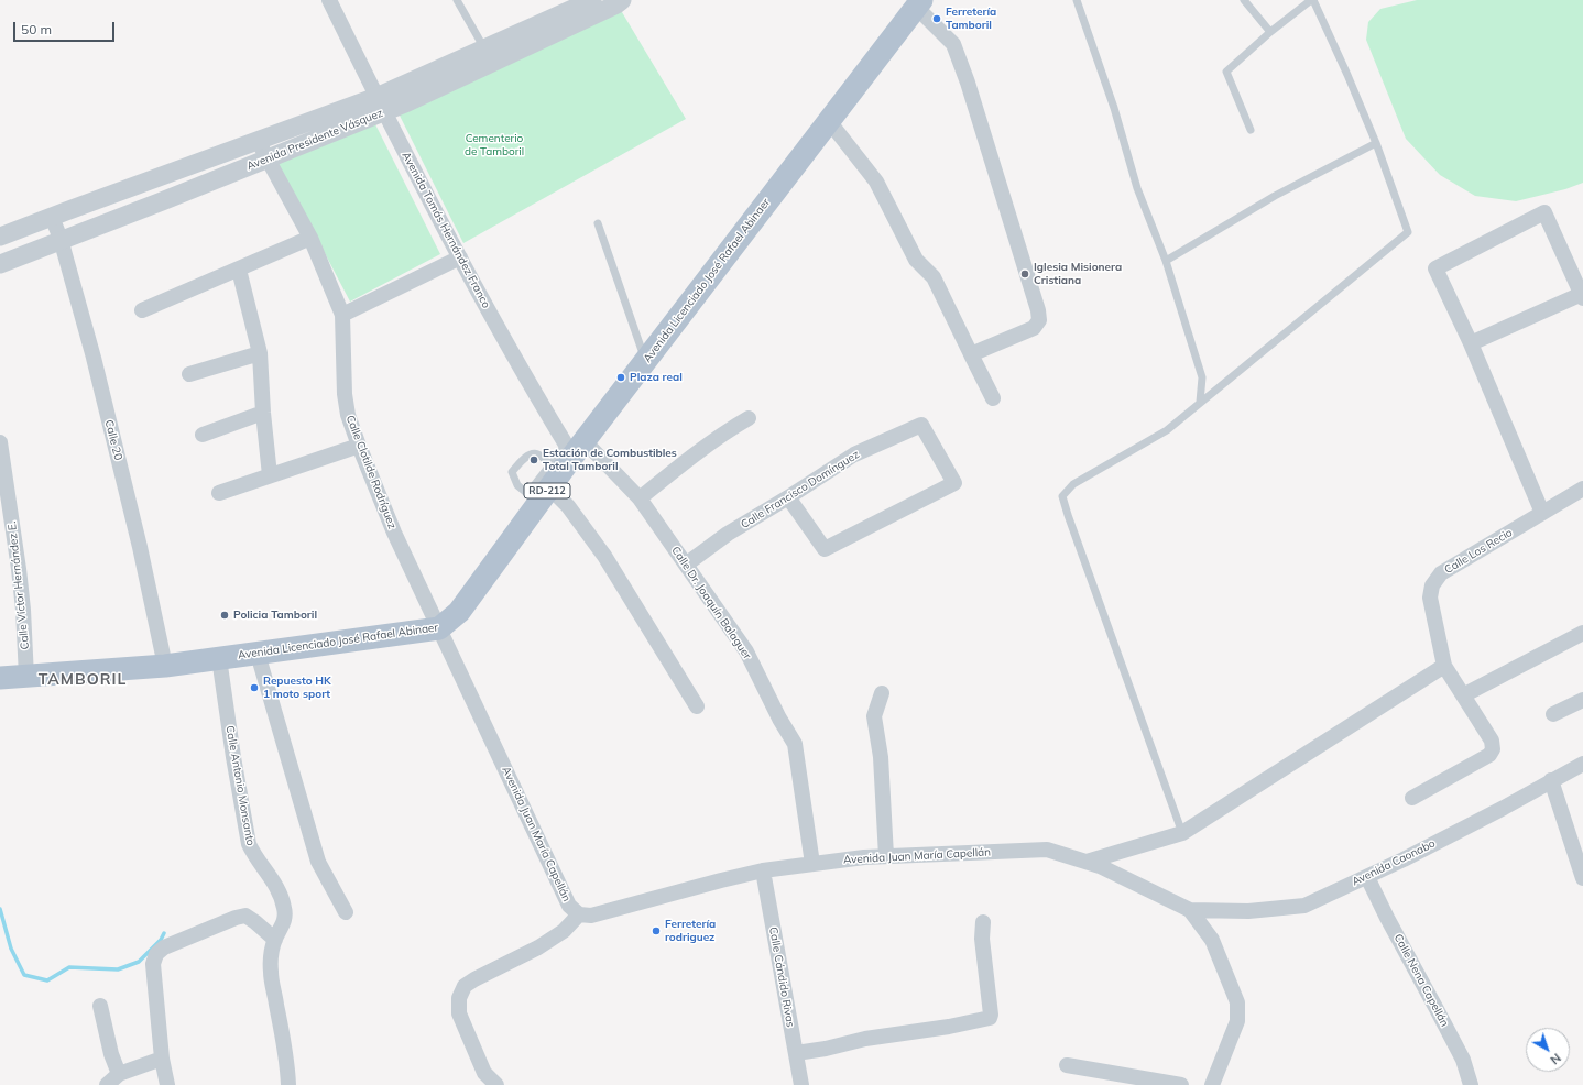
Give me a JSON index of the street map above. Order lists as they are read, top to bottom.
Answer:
{
  "streets": {
    "main road": ["Avenida Licenciado José Rafael Abinaer", "RD-212"],
    "street": [
      "Avenida Presidente Vásquez",
      "Avenida Tomás Hernández Franco",
      "Calle 20",
      "Calle Clotilde Rodríguez",
      "Calle Francisco Domínguez",
      "Calle Los Recio",
      "Calle Víctor Hernández E.",
      "Calle Dr. Joaquín Balaguer",
      "Calle Antonio Monsanto",
      "Avenida Juan María Capellán",
      "Avenida Caonabo",
      "Calle Cándido Rivas",
      "Calle Nena Capellán"
    ]
  },
  "crossings": [
    ["Avenida Presidente Vásquez", "Avenida Tomás Hernández Franco"],
    ["Avenida Presidente Vásquez", "Calle 20"],
    ["Avenida Presidente Vásquez", "Calle Clotilde Rodríguez"],
    ["Avenida Tomás Hernández Franco", "Avenida Licenciado José Rafael Abinaer"],
    ["Avenida Tomás Hernández Franco", "Calle Dr. Joaquín Balaguer"],
    ["Avenida Licenciado José Rafael Abinaer", "Calle 20"],
    ["Avenida Licenciado José Rafael Abinaer", "Calle Clotilde Rodríguez"],
    ["Avenida Licenciado José Rafael Abinaer", "Calle Víctor Hernández E."],
    ["Avenida Licenciado José Rafael Abinaer", "Calle Dr. Joaquín Balaguer"],
    ["Avenida Licenciado José Rafael Abinaer", "Calle Antonio Monsanto"],
    ["Avenida Licenciado José Rafael Abinaer", "Avenida Juan María Capellán"],
    ["Calle Clotilde Rodríguez", "Avenida Juan María Capellán"],
    ["Calle Francisco Domínguez", "Calle Dr. Joaquín Balaguer"],
    ["Calle Dr. Joaquín Balaguer", "Avenida Juan María Capellán"],
    ["Avenida Juan María Capellán", "Avenida Caonabo"],
    ["Avenida Juan María Capellán", "Calle Cándido Rivas"],
    ["Avenida Caonabo", "Calle Nena Capellán"]
  ],
  "districts": ["TAMBORIL"],
  "parks": ["Cementerio de Tamboril"],
  "places": [
    "Ferretería Tamboril",
    "Iglesia Misionera Cristiana",
    "Plaza real",
    "Estación de Combustibles Total Tamboril",
    "Policia Tamboril",
    "Repuesto HK 1 moto sport",
    "Ferretería rodriguez"
  ],
  "scale_bar": "50 m",
  "north": "bottom right"
}
